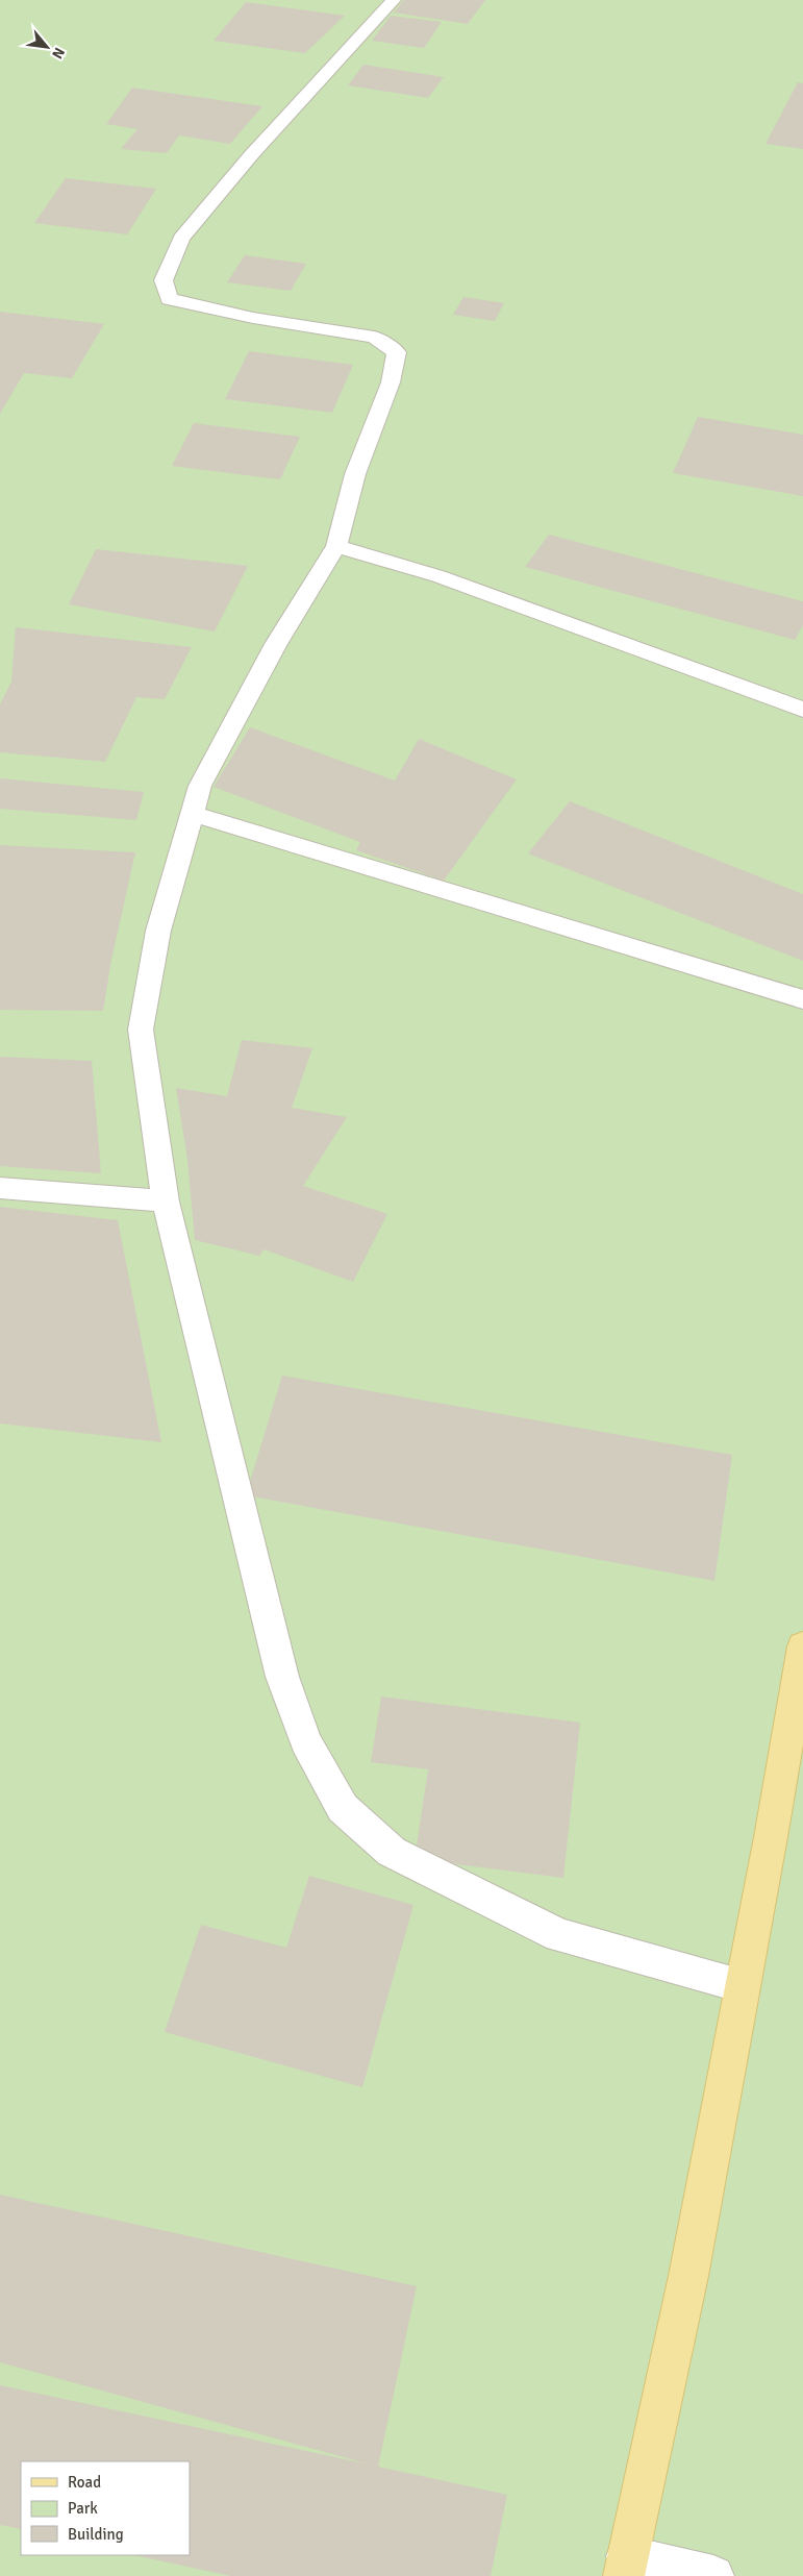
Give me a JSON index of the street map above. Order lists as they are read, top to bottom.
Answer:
{
  "legend": ["Road", "Park", "Building"],
  "north": "bottom right"
}
